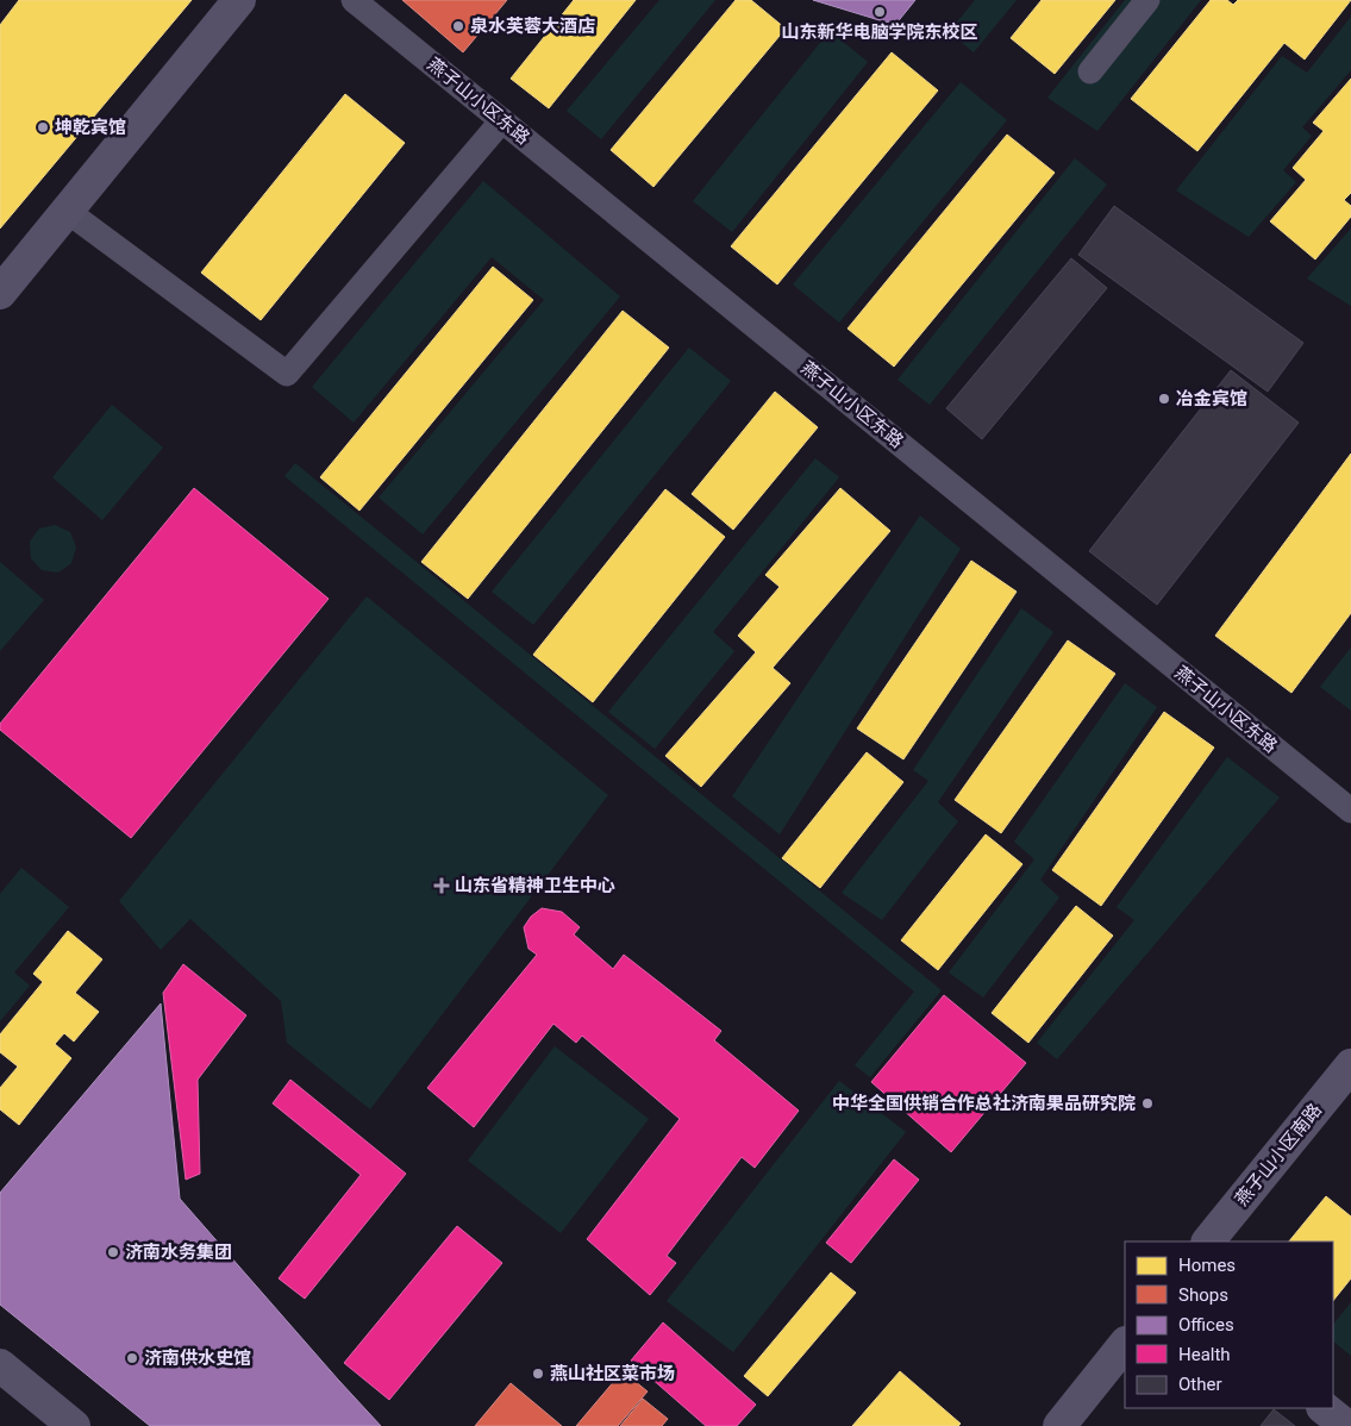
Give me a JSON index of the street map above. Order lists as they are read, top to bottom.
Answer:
{
  "streets": {
    "street": ["燕子山小区东路", "燕子山小区南路"]
  },
  "places": {
    "other": [
      "山东新华电脑学院东校区",
      "泉水芙蓉大酒店",
      "坤乾宾馆",
      "冶金宾馆",
      "中华全国供销合作总社济南果品研究院",
      "济南水务集团",
      "济南供水史馆",
      "燕山社区菜市场"
    ],
    "health": ["山东省精神卫生中心"]
  },
  "legend": [
    "Homes",
    "Shops",
    "Offices",
    "Health",
    "Other"
  ]
}
